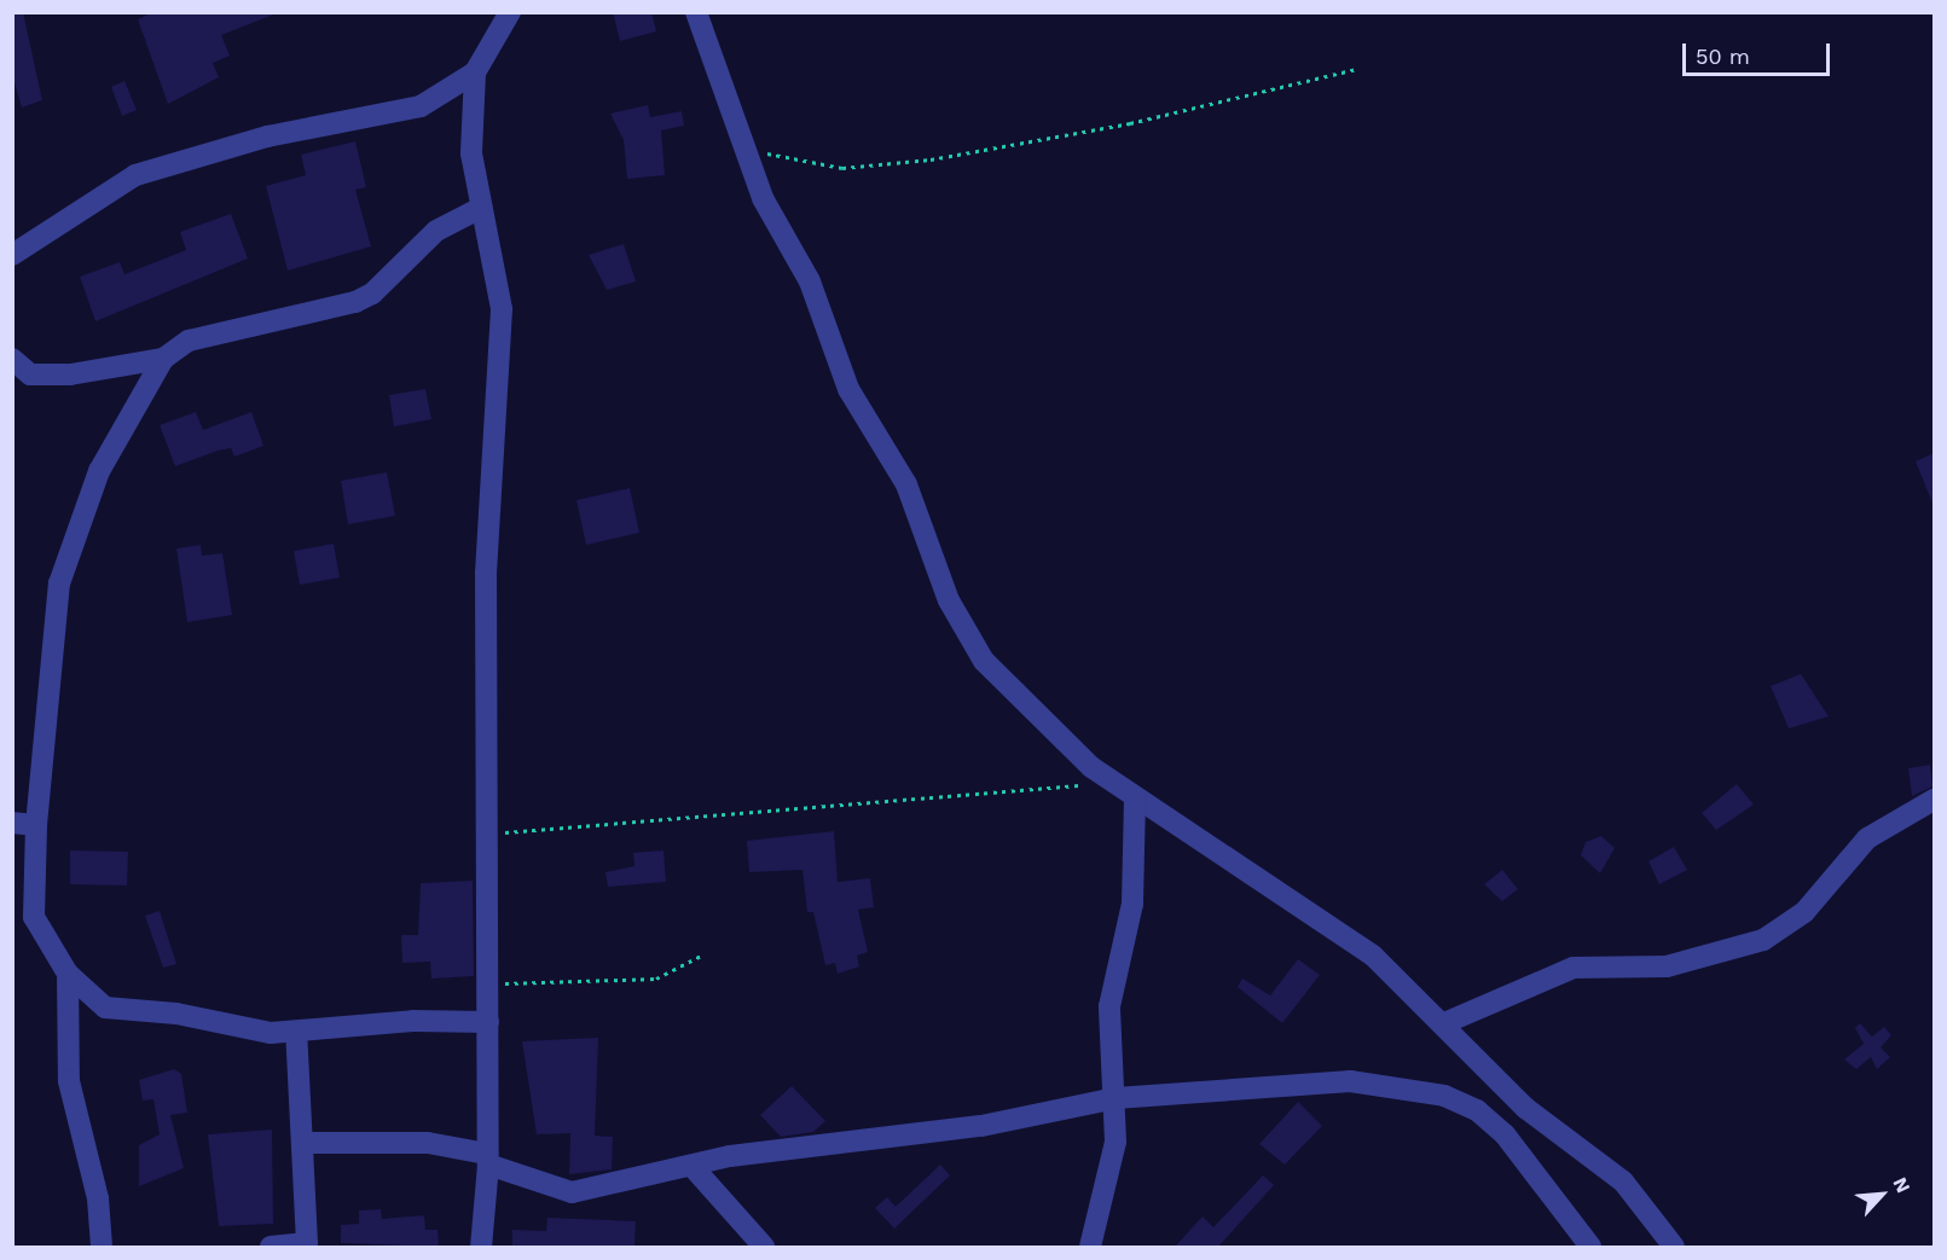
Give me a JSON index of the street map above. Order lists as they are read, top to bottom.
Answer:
{
  "scale_bar": "50 m",
  "north": "top right"
}
